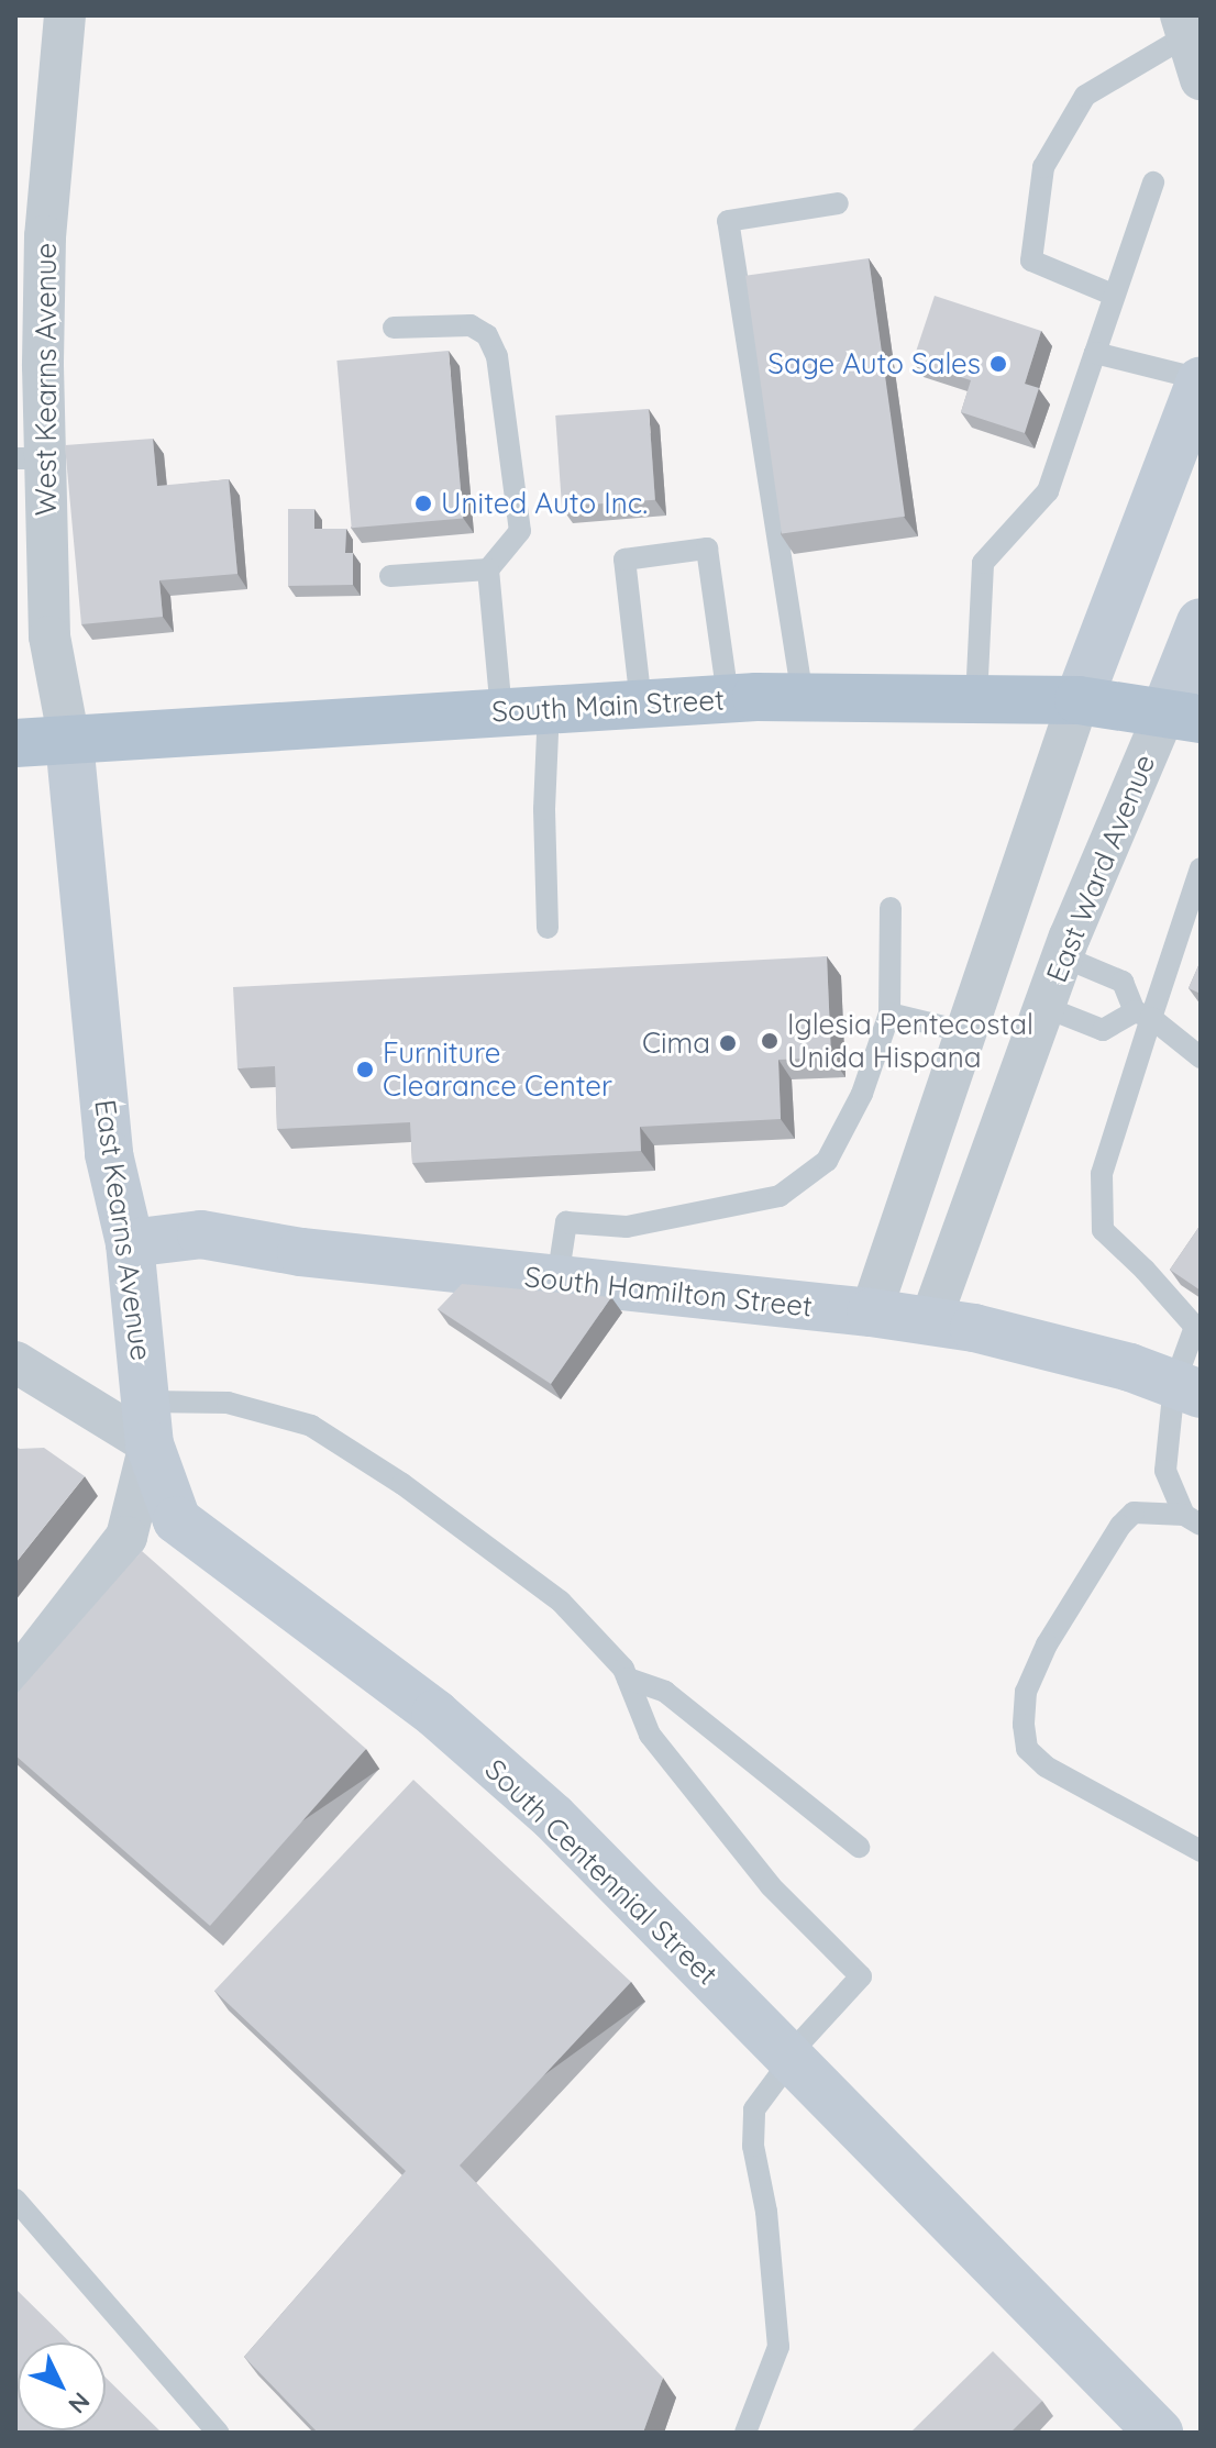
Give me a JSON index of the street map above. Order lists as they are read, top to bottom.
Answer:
{
  "streets": {
    "main road": ["South Main Street"],
    "street": [
      "West Kearns Avenue",
      "East Ward Avenue",
      "East Kearns Avenue",
      "South Hamilton Street",
      "South Centennial Street"
    ]
  },
  "crossings": [
    ["West Kearns Avenue", "South Main Street"],
    ["West Kearns Avenue", "East Kearns Avenue"],
    ["South Main Street", "East Ward Avenue"],
    ["South Main Street", "East Kearns Avenue"],
    ["East Ward Avenue", "South Hamilton Street"],
    ["East Kearns Avenue", "South Hamilton Street"],
    ["East Kearns Avenue", "South Centennial Street"]
  ],
  "places": [
    "Sage Auto Sales",
    "United Auto Inc.",
    "Iglesia Pentecostal Unida Hispana",
    "Cima",
    "Furniture Clearance Center"
  ],
  "north": "bottom right"
}
